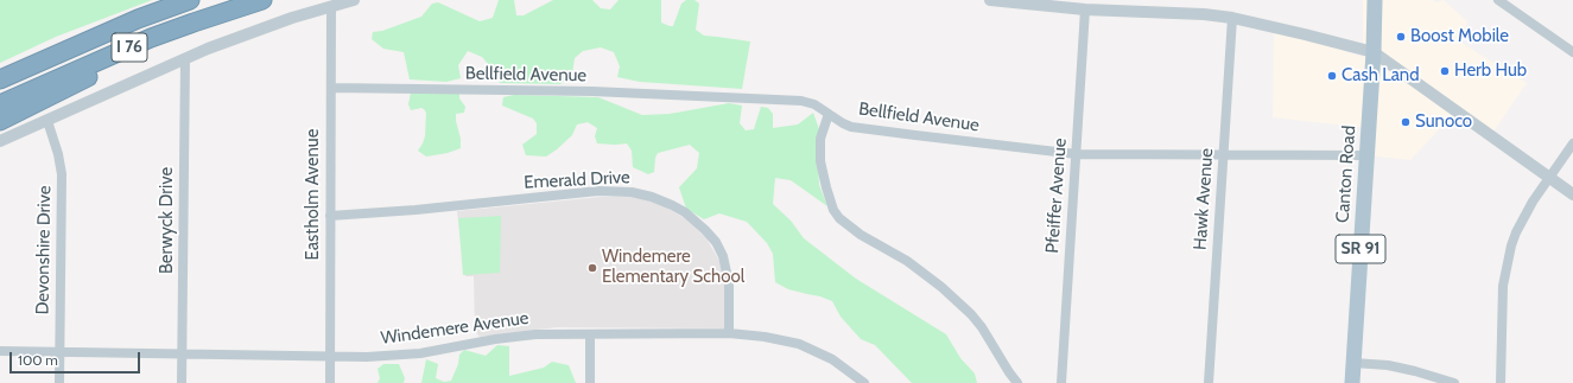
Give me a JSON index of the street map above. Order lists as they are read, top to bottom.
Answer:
{
  "streets": {
    "highway": ["I 76"],
    "main road": ["Canton Road", "SR 91"],
    "street": [
      "Bellfield Avenue",
      "Emerald Drive",
      "Eastholm Avenue",
      "Pfeiffer Avenue",
      "Hawk Avenue",
      "Berwyck Drive",
      "Devonshire Drive",
      "Windemere Avenue"
    ]
  },
  "crossings": [
    ["Bellfield Avenue", "Canton Road"],
    ["Bellfield Avenue", "Eastholm Avenue"],
    ["Bellfield Avenue", "Pfeiffer Avenue"],
    ["Bellfield Avenue", "Hawk Avenue"],
    ["Canton Road", "SR 91"],
    ["Emerald Drive", "Eastholm Avenue"],
    ["Emerald Drive", "Windemere Avenue"],
    ["Eastholm Avenue", "Windemere Avenue"],
    ["Berwyck Drive", "Windemere Avenue"],
    ["Devonshire Drive", "Windemere Avenue"]
  ],
  "places": [
    "Boost Mobile",
    "Herb Hub",
    "Cash Land",
    "Sunoco",
    "Windemere Elementary School"
  ],
  "scale_bar": "100 m"
}
